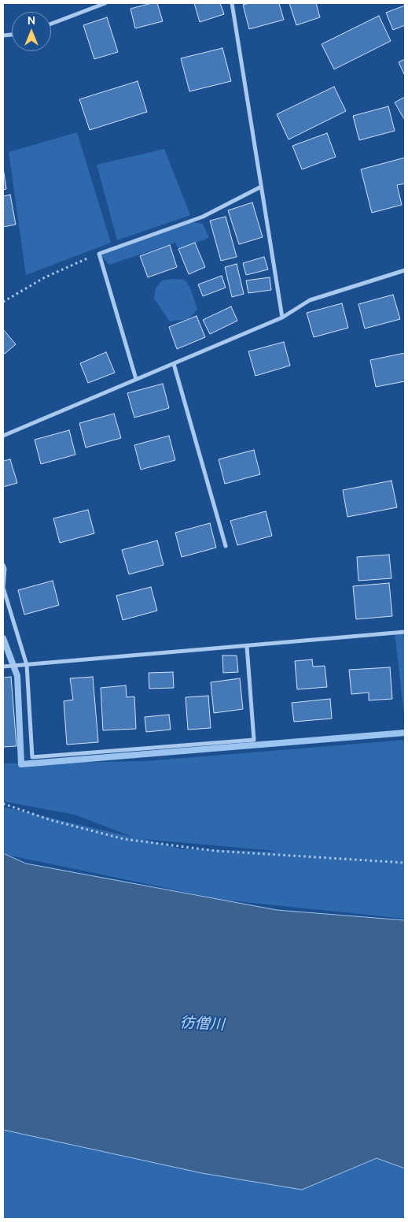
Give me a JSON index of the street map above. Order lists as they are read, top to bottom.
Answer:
{
  "water": ["彷僧川"],
  "north": "top"
}
